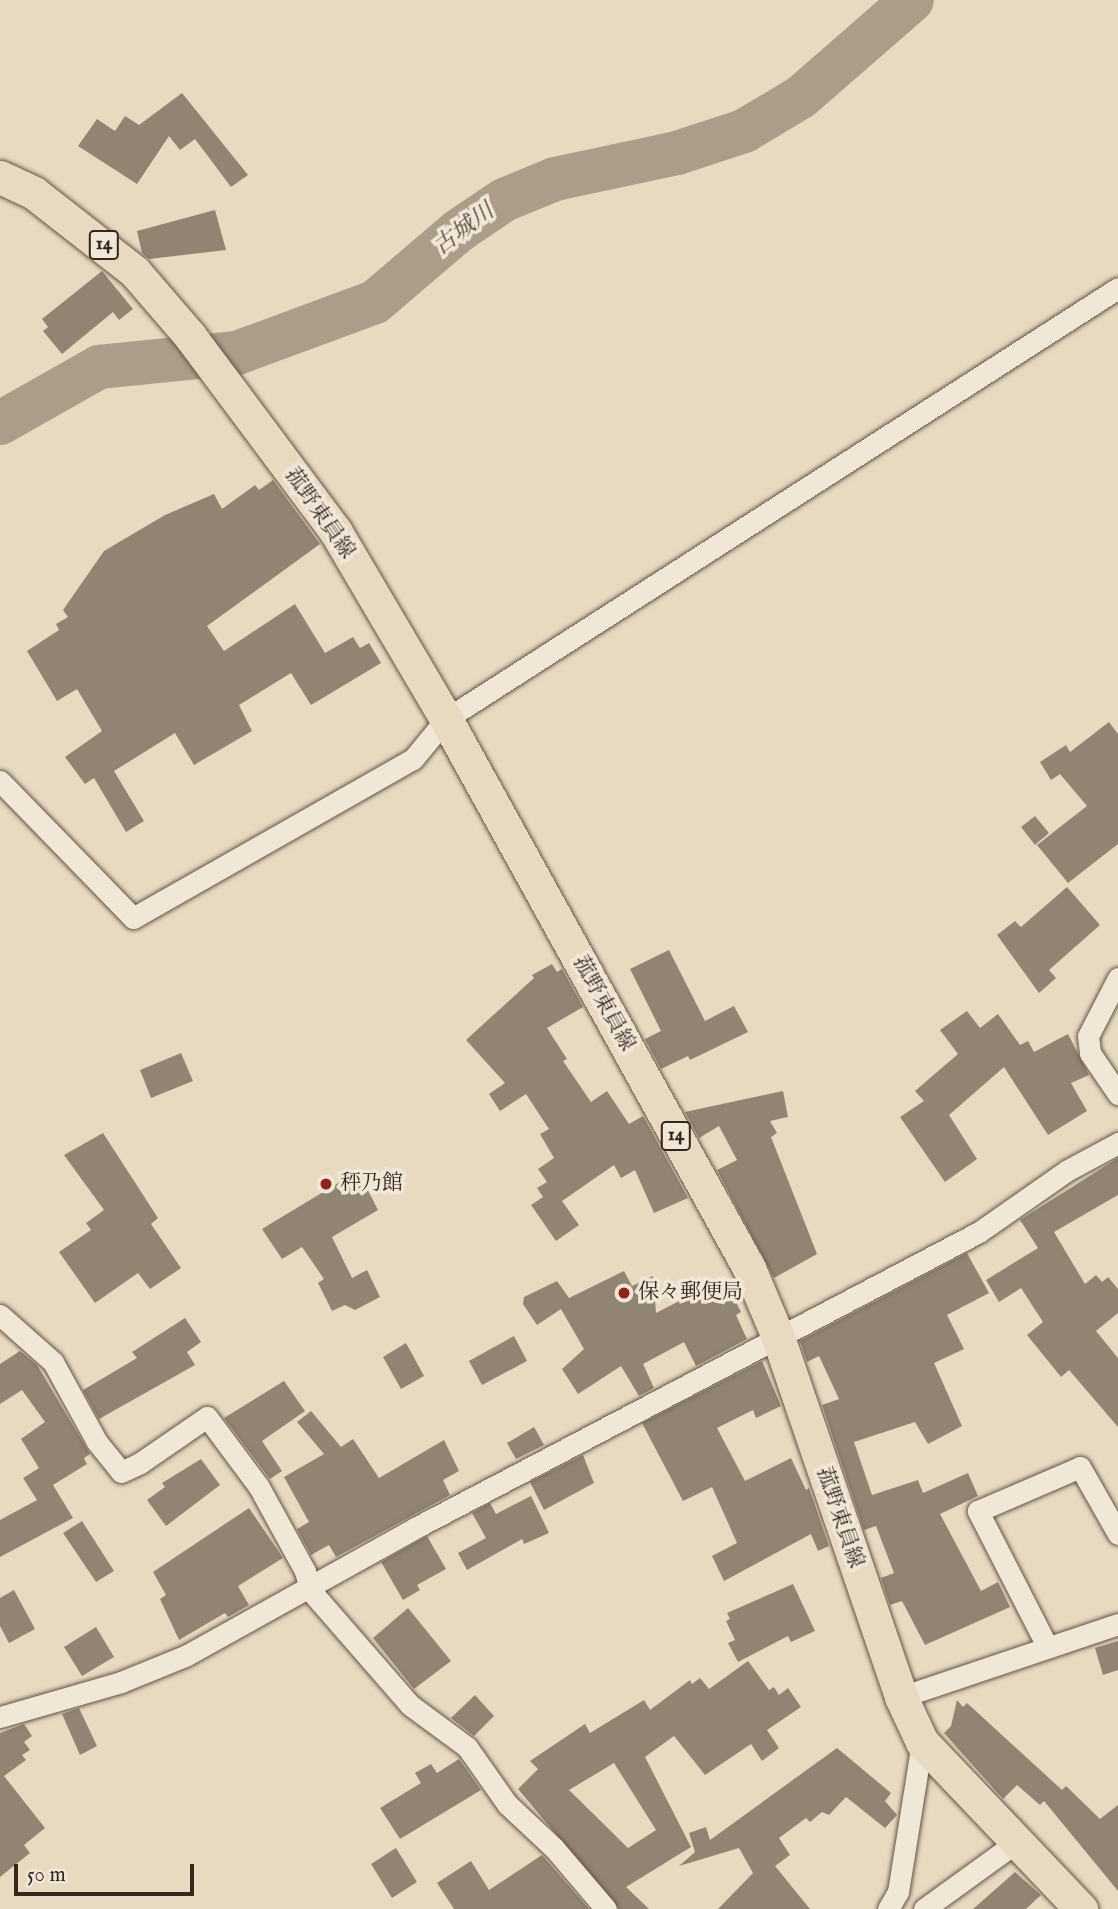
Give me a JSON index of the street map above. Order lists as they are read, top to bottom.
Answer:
{
  "streets": {
    "main road": ["14", "菰野東員線"]
  },
  "water": ["古城川"],
  "places": ["秤乃館", "保々郵便局"],
  "scale_bar": "50 m"
}
